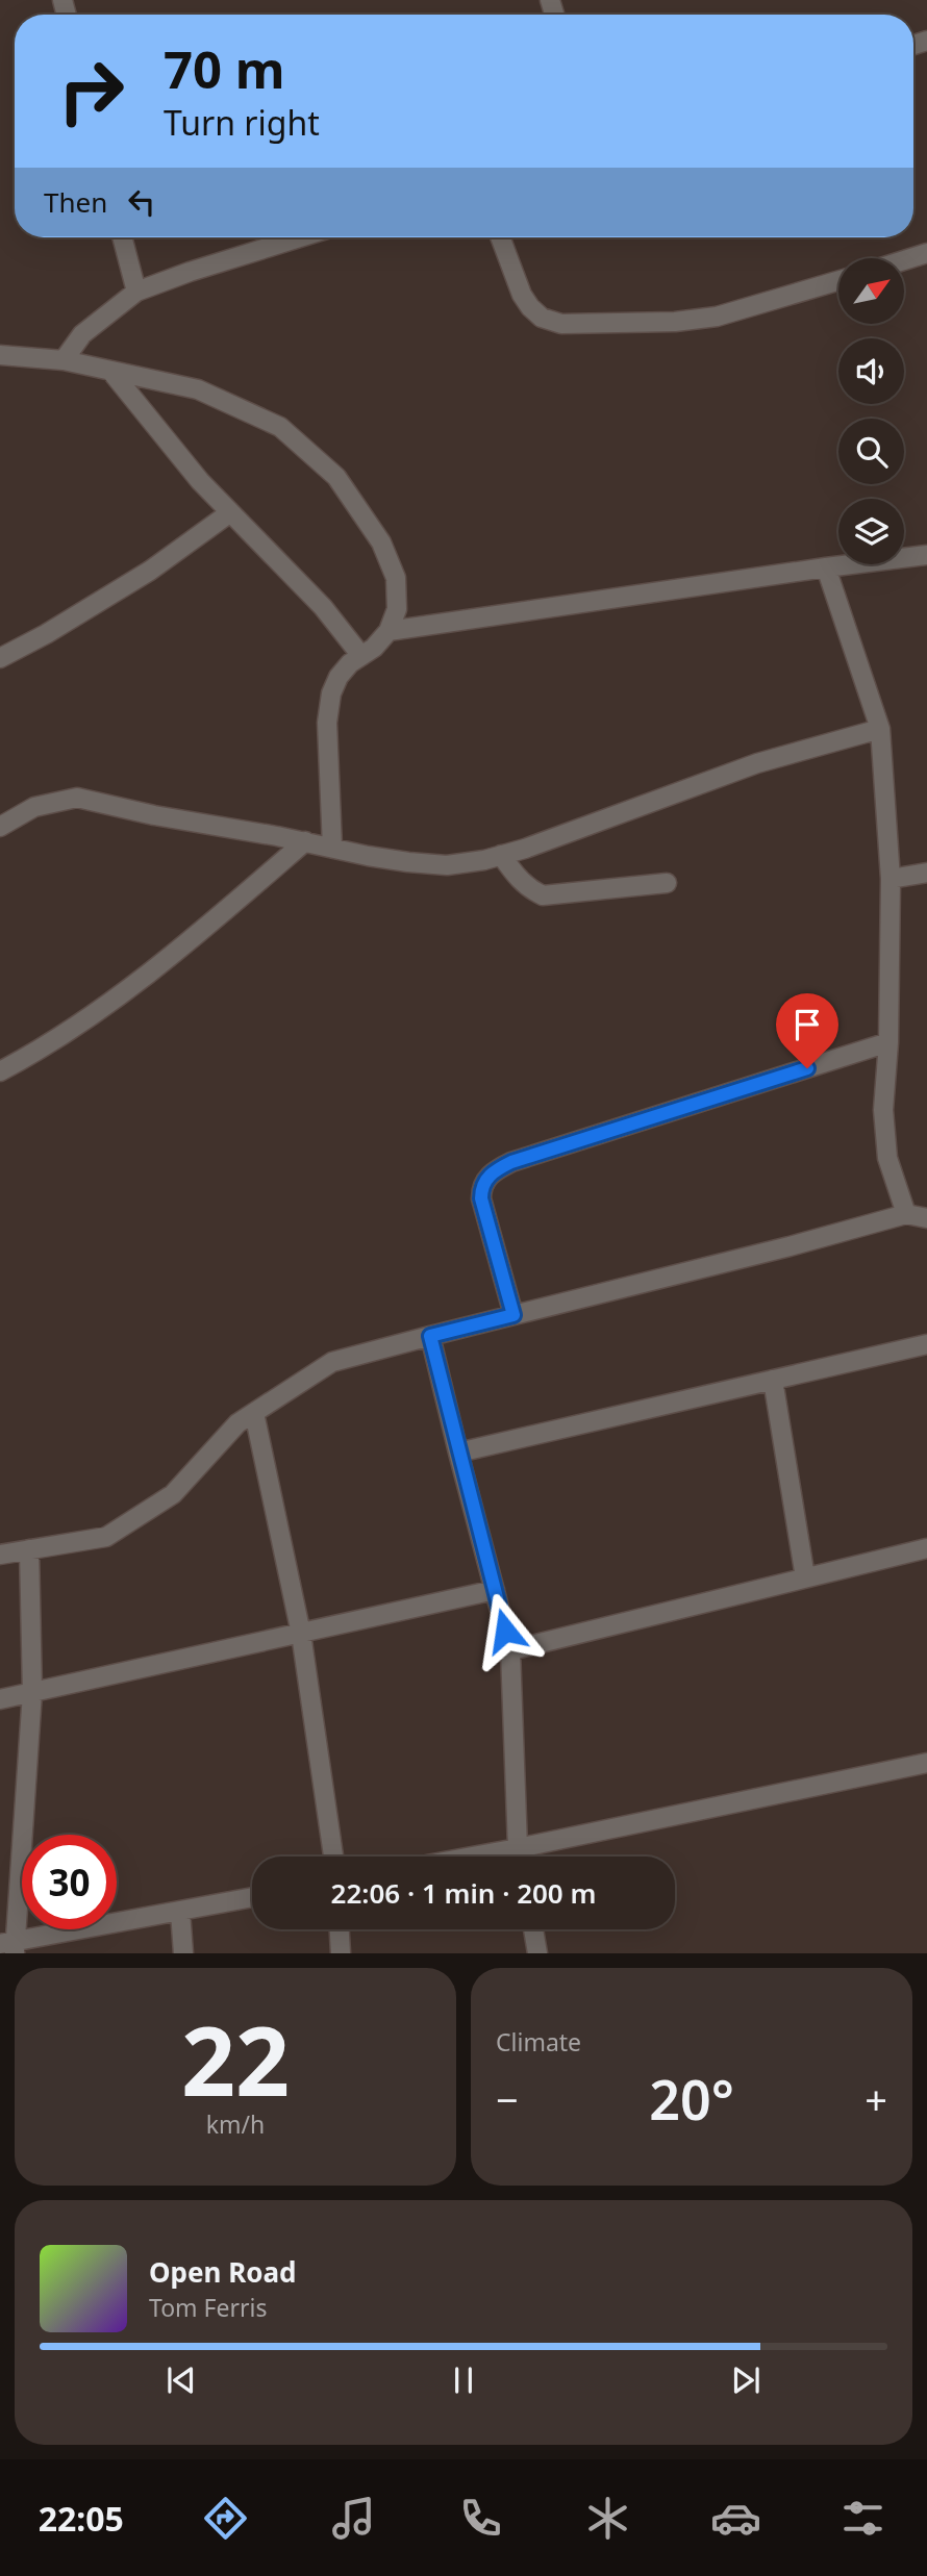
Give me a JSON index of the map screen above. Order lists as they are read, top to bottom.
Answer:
{
  "north": "top right",
  "page": {
    "turn": ["70 m", "Turn right"],
    "then": "Then",
    "limit": "30",
    "trip": "22:06 · 1 min · 200 m",
    "tile": [
      ["22", "km/h"],
      "Climate"
    ],
    "heat": ["−", "20°", "+"],
    "song": ["Open Road", "Tom Ferris"],
    "tabs": "22:05"
  }
}
